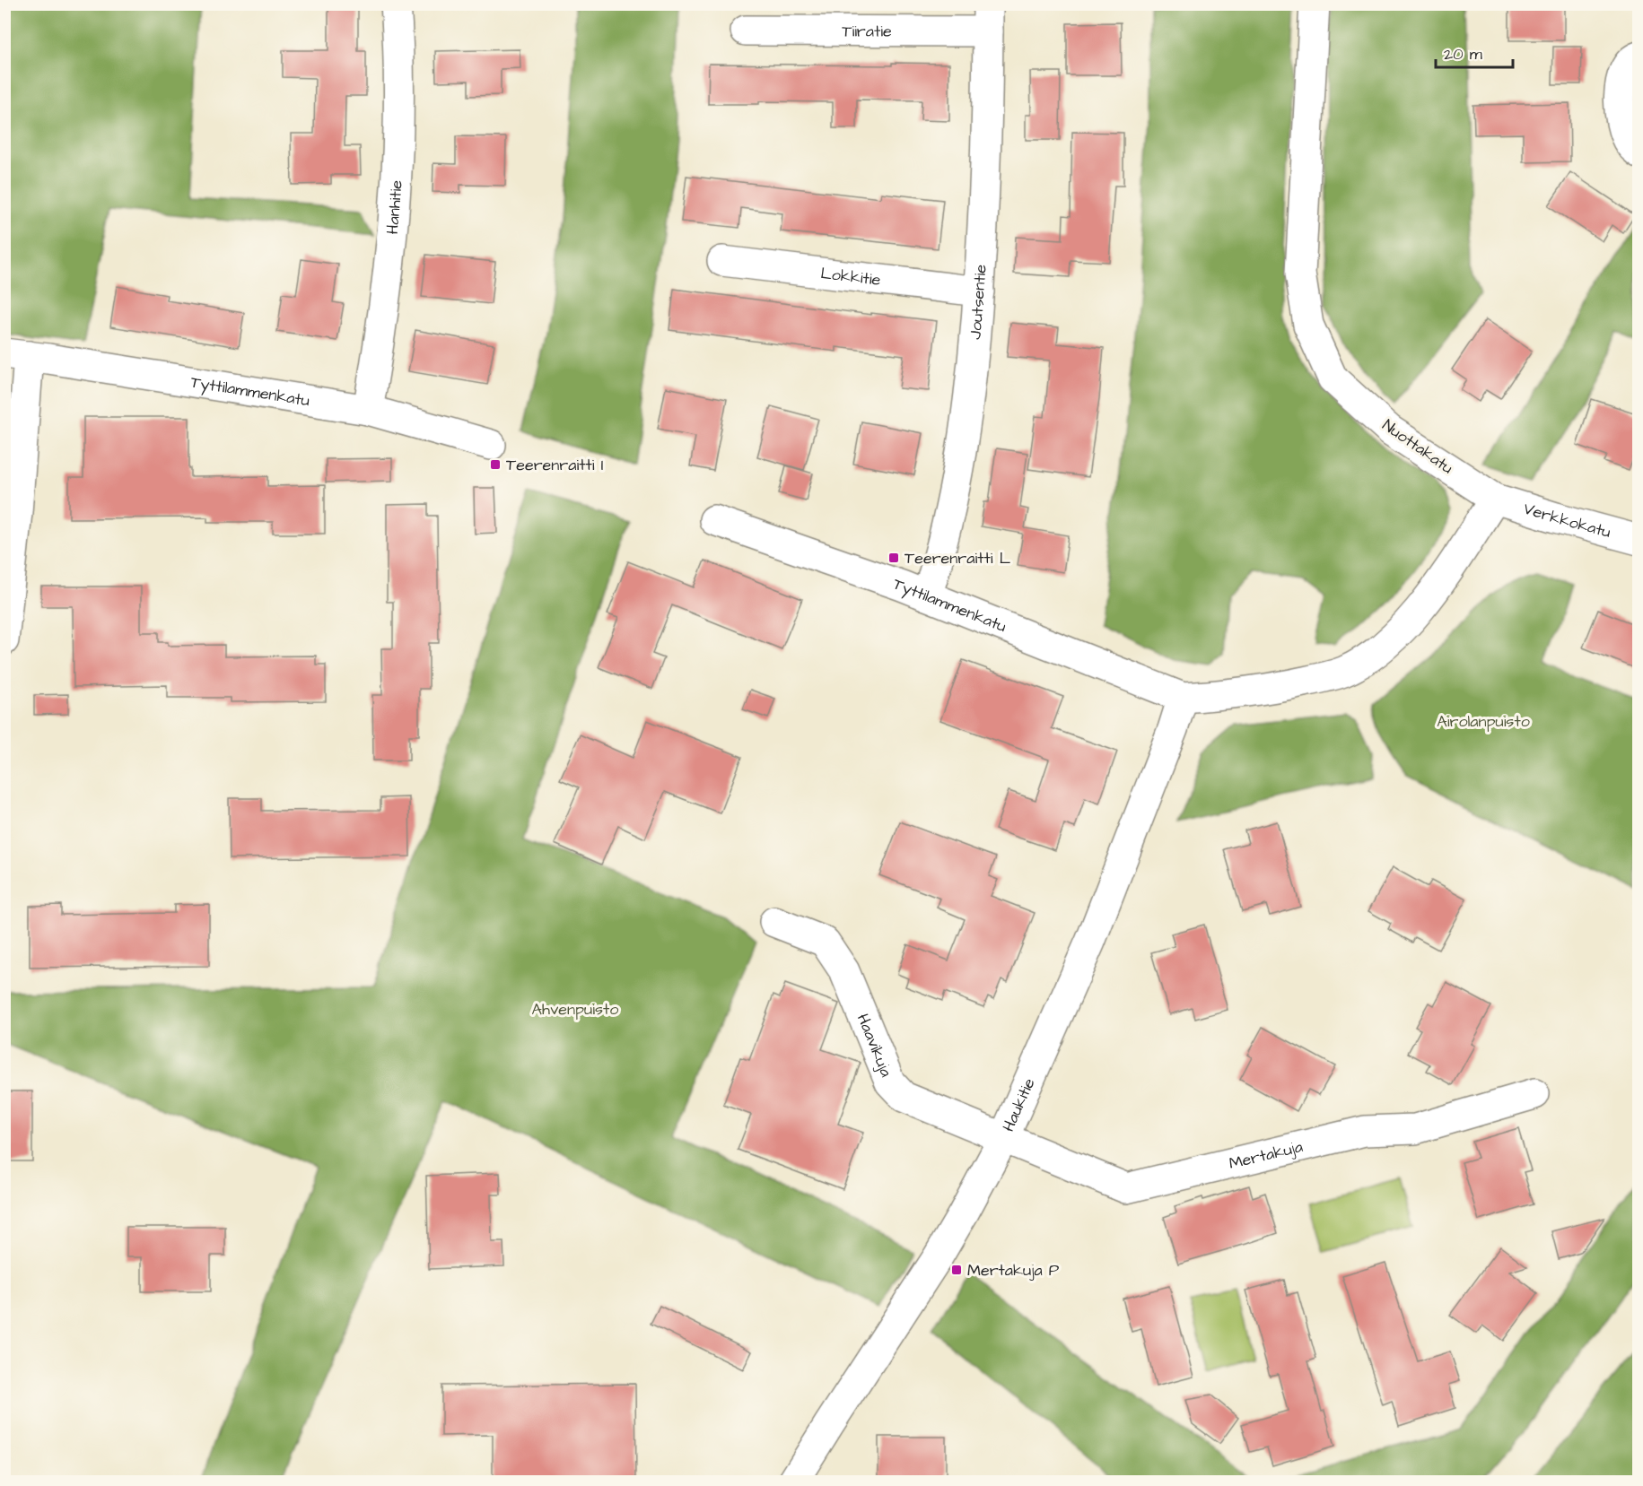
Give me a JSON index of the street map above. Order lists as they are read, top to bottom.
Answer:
{
  "streets": {
    "street": [
      "Tiiratie",
      "Hanhitie",
      "Lokkitie",
      "Joutsentie",
      "Tyttilammenkatu",
      "Nuottakatu",
      "Verkkokatu",
      "Haavikuja",
      "Haukitie",
      "Mertakuja"
    ]
  },
  "crossings": [
    ["Tiiratie", "Joutsentie"],
    ["Hanhitie", "Tyttilammenkatu"],
    ["Lokkitie", "Joutsentie"],
    ["Joutsentie", "Tyttilammenkatu"],
    ["Tyttilammenkatu", "Haukitie"],
    ["Nuottakatu", "Verkkokatu"],
    ["Haavikuja", "Haukitie"],
    ["Haavikuja", "Mertakuja"],
    ["Haukitie", "Mertakuja"]
  ],
  "parks": ["Airolanpuisto", "Ahvenpuisto"],
  "places": {
    "transit": ["Teerenraitti I", "Teerenraitti L", "Mertakuja P"]
  },
  "scale_bar": "20 m"
}
